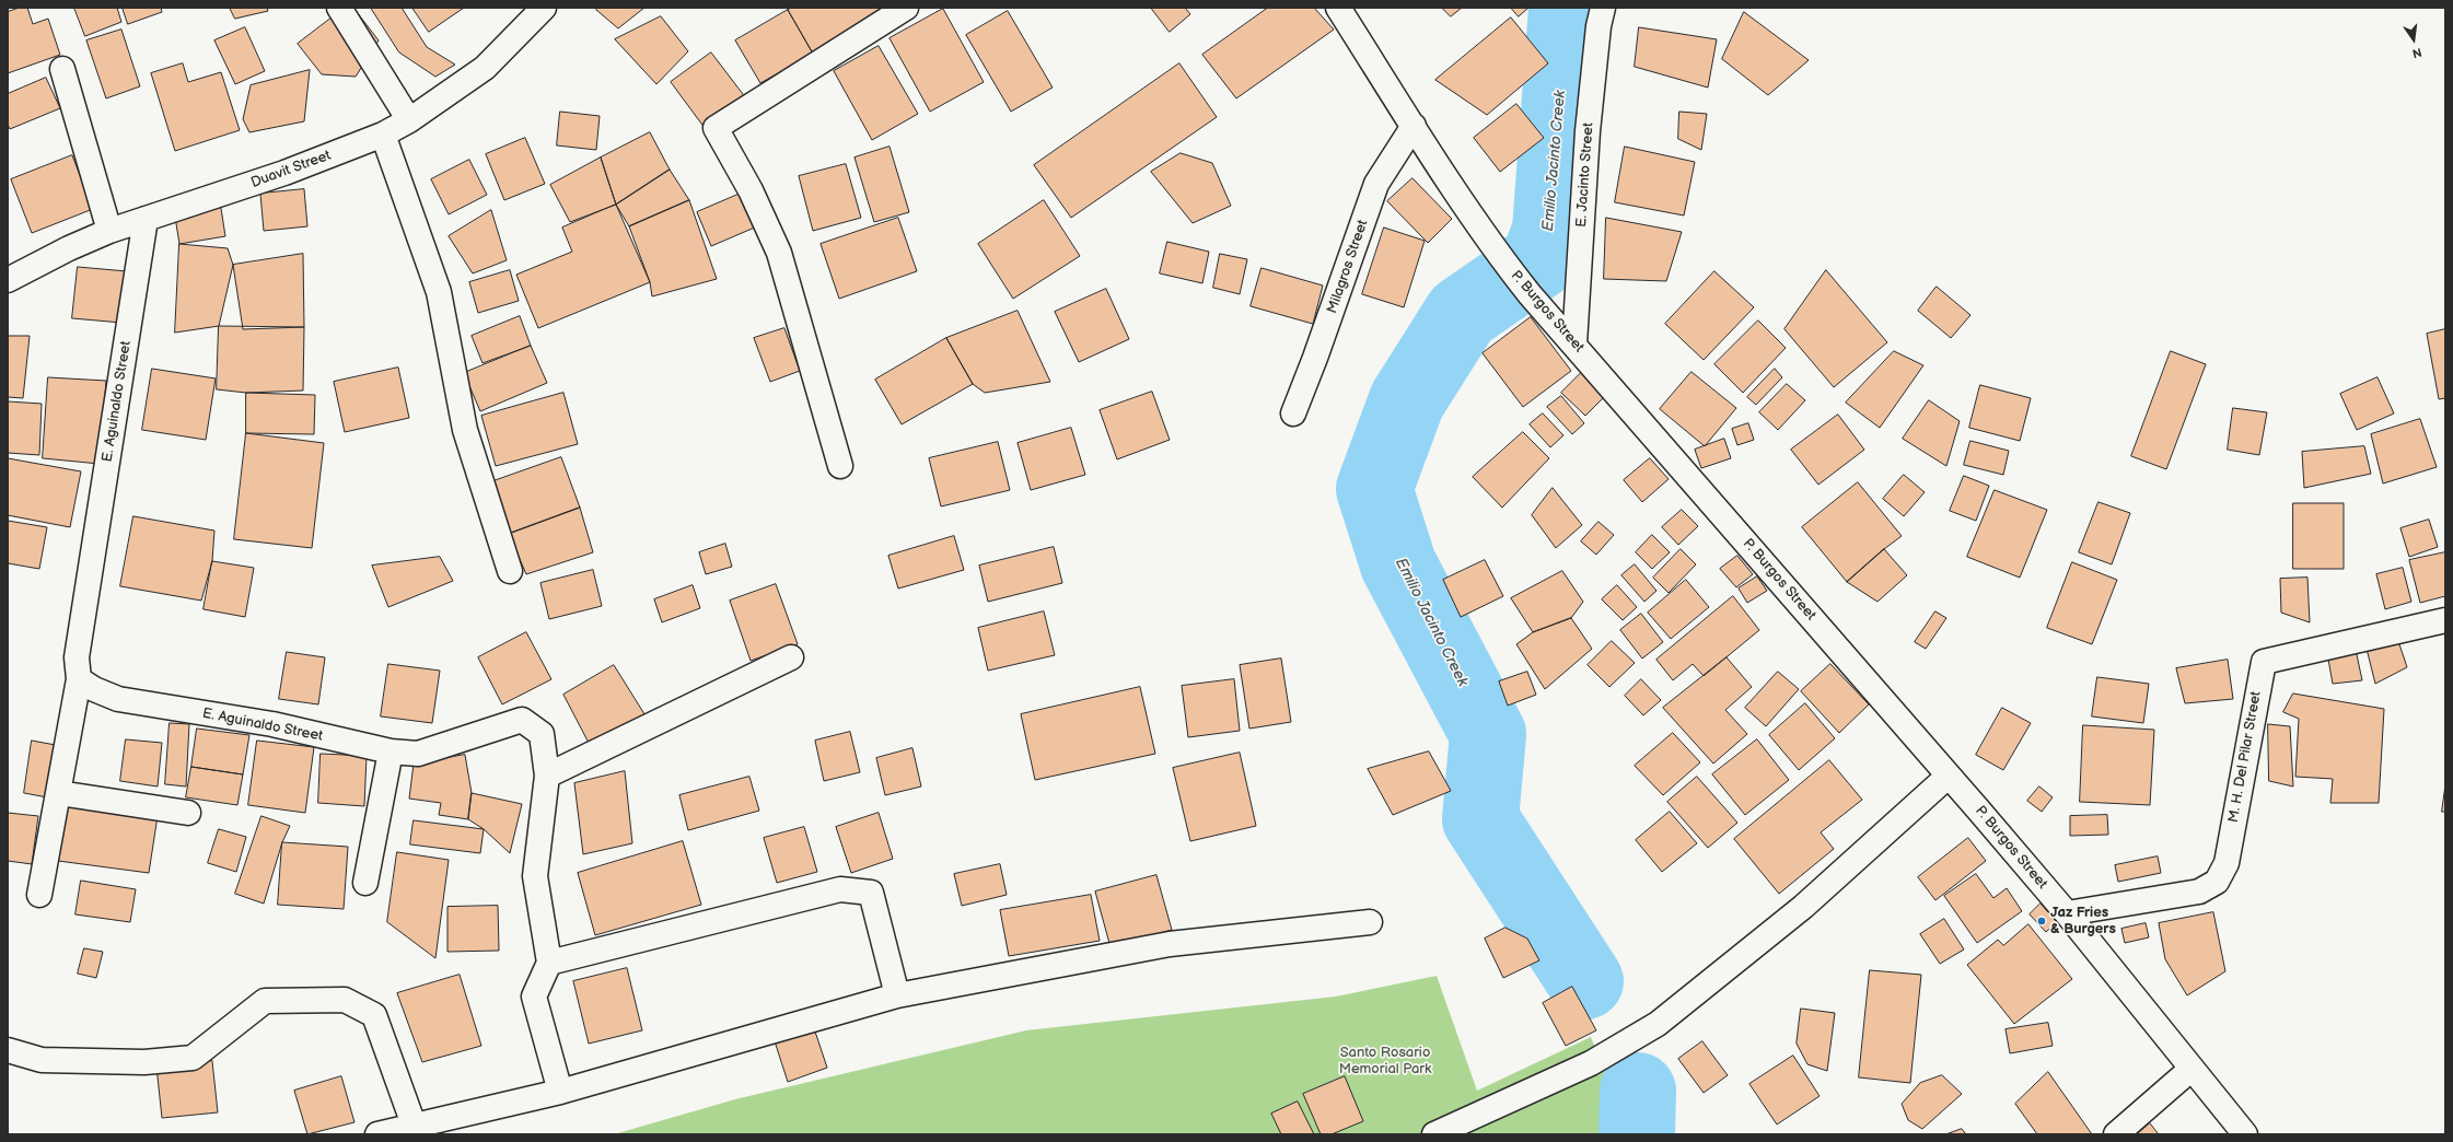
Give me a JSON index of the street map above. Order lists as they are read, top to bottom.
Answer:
{
  "streets": {
    "street": [
      "Duavit Street",
      "E. Jacinto Street",
      "Milagros Street",
      "P. Burgos Street",
      "E. Aguinaldo Street",
      "M. H. Del Pilar Street"
    ]
  },
  "crossings": [
    ["Duavit Street", "E. Aguinaldo Street"],
    ["E. Jacinto Street", "P. Burgos Street"],
    ["Milagros Street", "P. Burgos Street"],
    ["P. Burgos Street", "M. H. Del Pilar Street"]
  ],
  "water": ["Emilio Jacinto Creek"],
  "parks": ["Santo Rosario Memorial Park"],
  "places": ["Jaz Fries & Burgers"],
  "north": "bottom"
}
